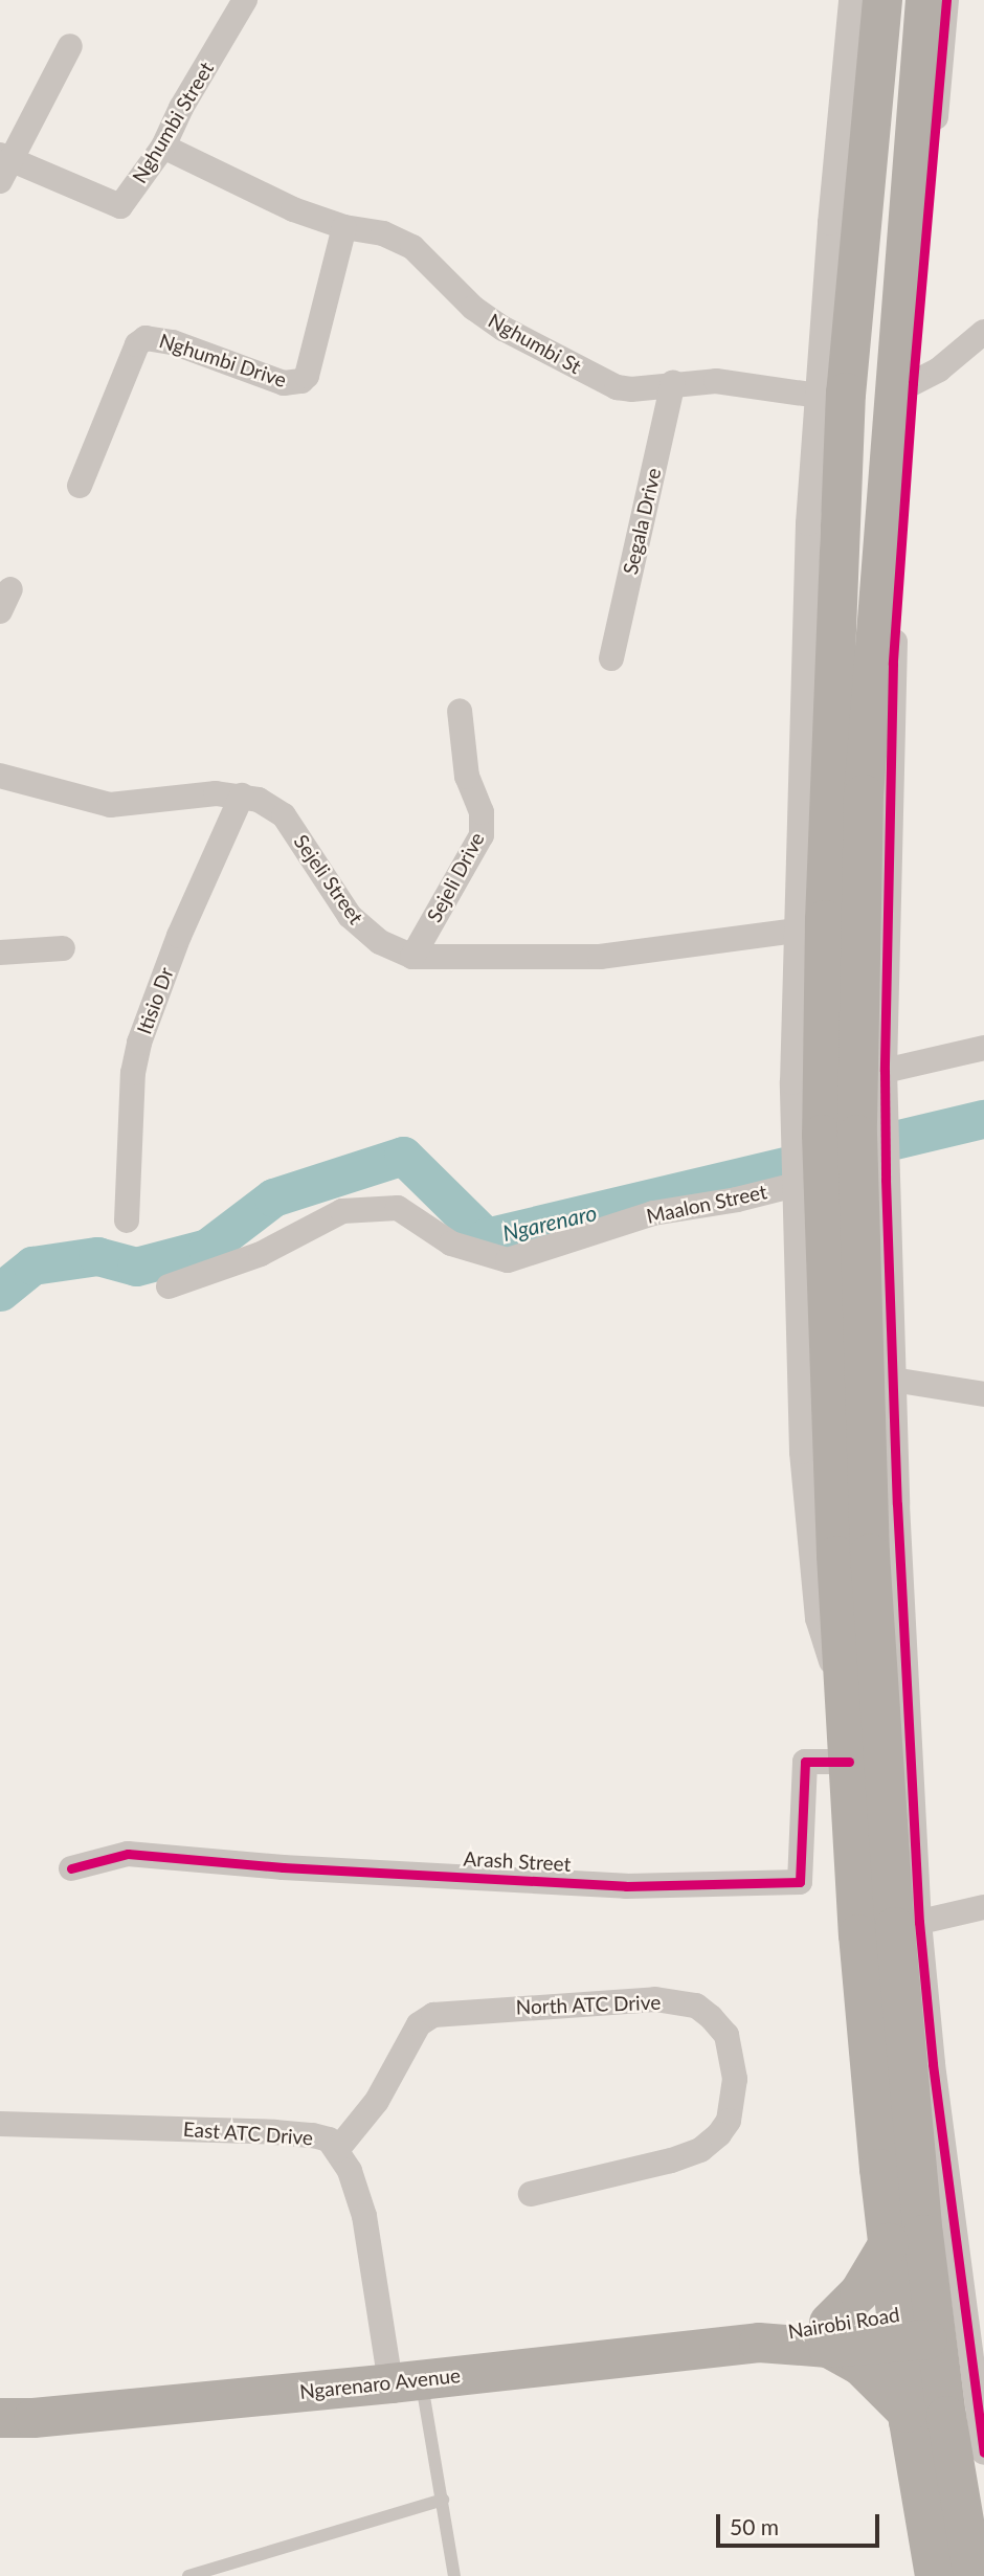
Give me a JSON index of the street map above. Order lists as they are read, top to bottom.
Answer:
{
  "streets": {
    "highway": ["Nairobi Road", "Ngarenaro Avenue"],
    "street": [
      "Nghumbi Street",
      "Nghumbi St",
      "Nghumbi Drive",
      "Segala Drive",
      "Sejeli Drive",
      "Sejeli Street",
      "Itisio Dr",
      "Maalon Street",
      "Arash Street",
      "North ATC Drive",
      "East ATC Drive"
    ]
  },
  "crossings": [
    ["Nghumbi Street", "Nghumbi St"],
    ["Nghumbi St", "Nghumbi Drive"],
    ["Nghumbi St", "Segala Drive"],
    ["Sejeli Drive", "Sejeli Street"],
    ["Sejeli Street", "Itisio Dr"],
    ["North ATC Drive", "East ATC Drive"],
    ["East ATC Drive", "Ngarenaro Avenue"],
    ["Nairobi Road", "Ngarenaro Avenue"]
  ],
  "water": ["Ngarenaro"],
  "scale_bar": "50 m"
}
